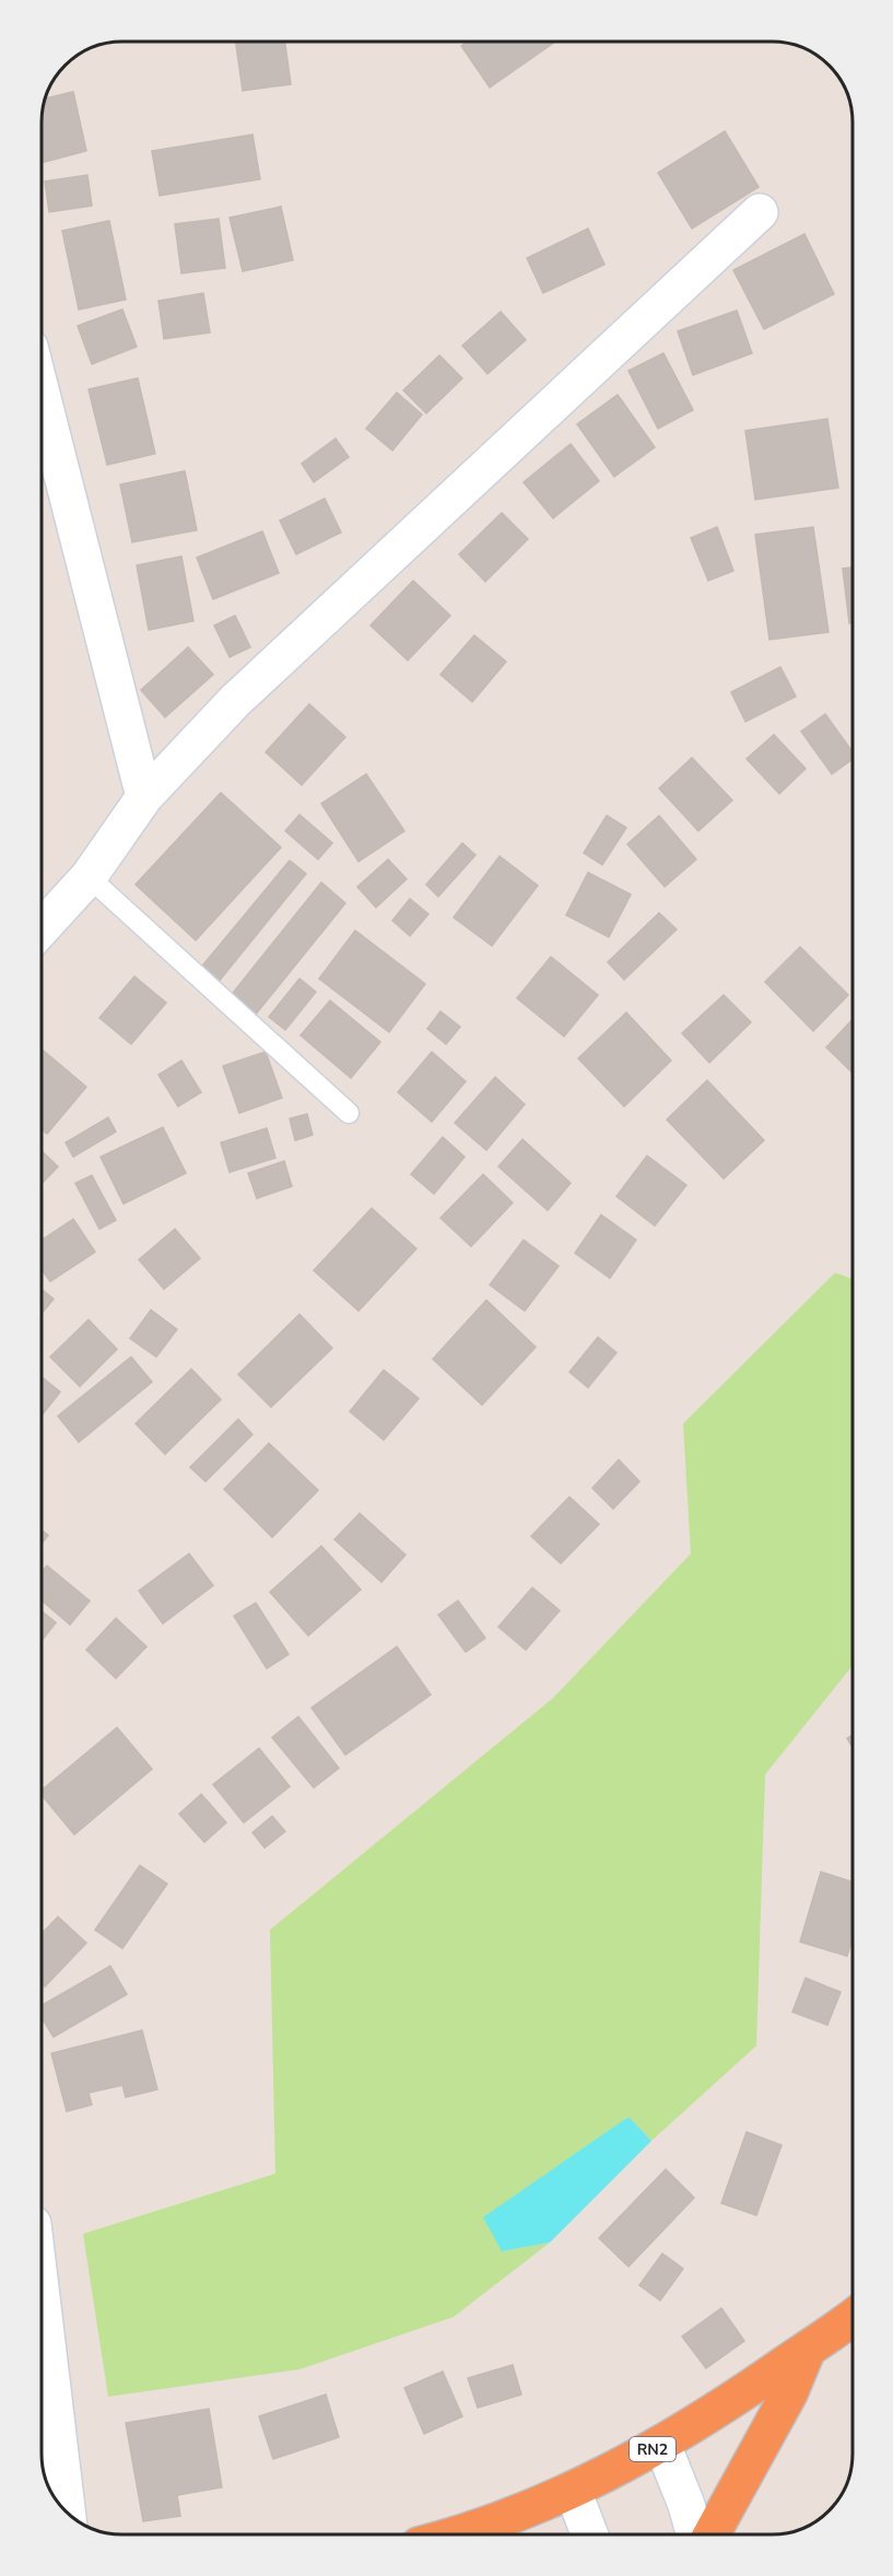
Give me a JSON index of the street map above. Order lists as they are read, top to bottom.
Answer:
{
  "streets": {
    "highway": ["RN2"]
  }
}
